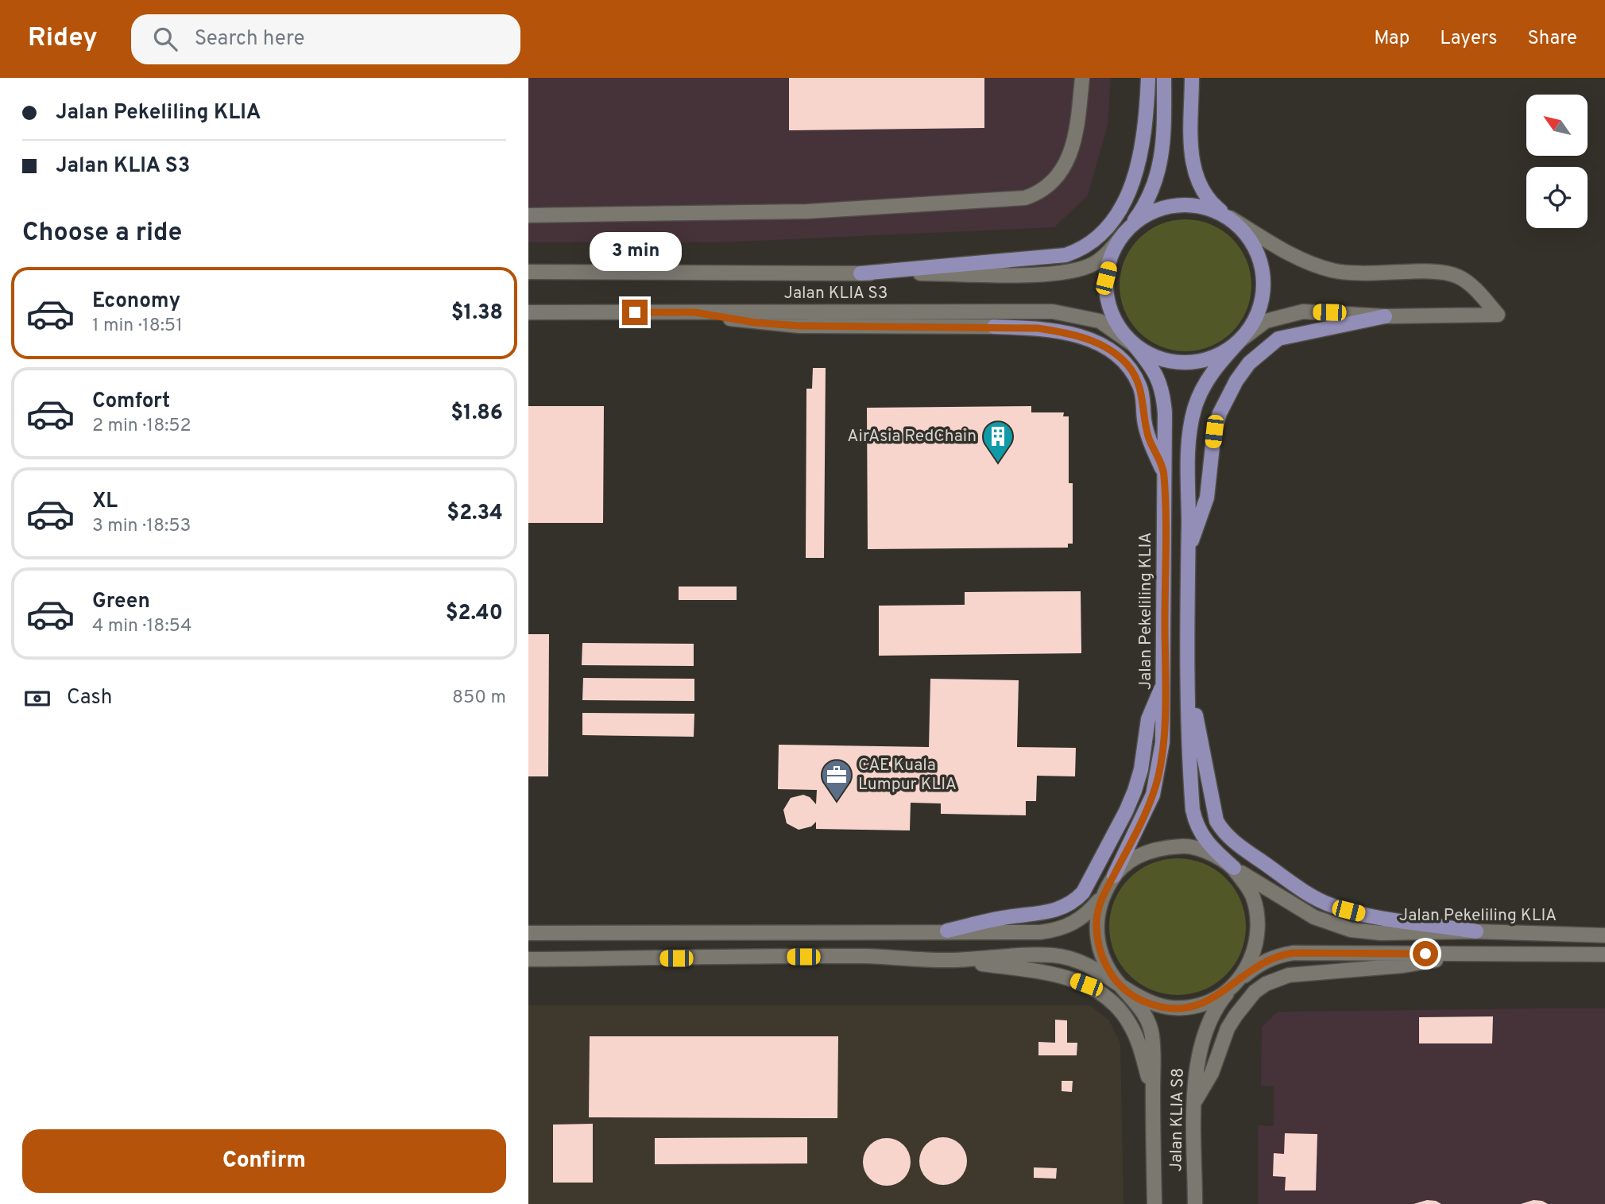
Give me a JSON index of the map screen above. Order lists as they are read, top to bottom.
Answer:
{
  "streets": {
    "main road": ["Jalan Pekeliling KLIA"],
    "street": ["Jalan KLIA S3", "Jalan KLIA S8"]
  },
  "crossings": [
    ["Jalan KLIA S3", "Jalan Pekeliling KLIA"],
    ["Jalan Pekeliling KLIA", "Jalan KLIA S8"]
  ],
  "places": {
    "building": ["AirAsia RedChain"],
    "office": ["CAE Kuala Lumpur KLIA"]
  },
  "north": "top left",
  "page": {
    "header": "Ridey",
    "search": "Search here",
    "nav": ["Map", "Layers", "Share"],
    "banner": ["Jalan Pekeliling KLIA", "Jalan KLIA S3"],
    "heading": "Choose a ride",
    "bubble": "3 min",
    "list": [
      {
        "name": "Economy",
        "note": "1 min · 18:51",
        "value": "$1.38"
      },
      {
        "name": "Comfort",
        "note": "2 min · 18:52",
        "value": "$1.86"
      },
      {
        "name": "XL",
        "note": "3 min · 18:53",
        "value": "$2.34"
      },
      {
        "name": "Green",
        "note": "4 min · 18:54",
        "value": "$2.40"
      }
    ],
    "pay": ["Cash", "850 m"],
    "buttons": "Confirm"
  }
}
